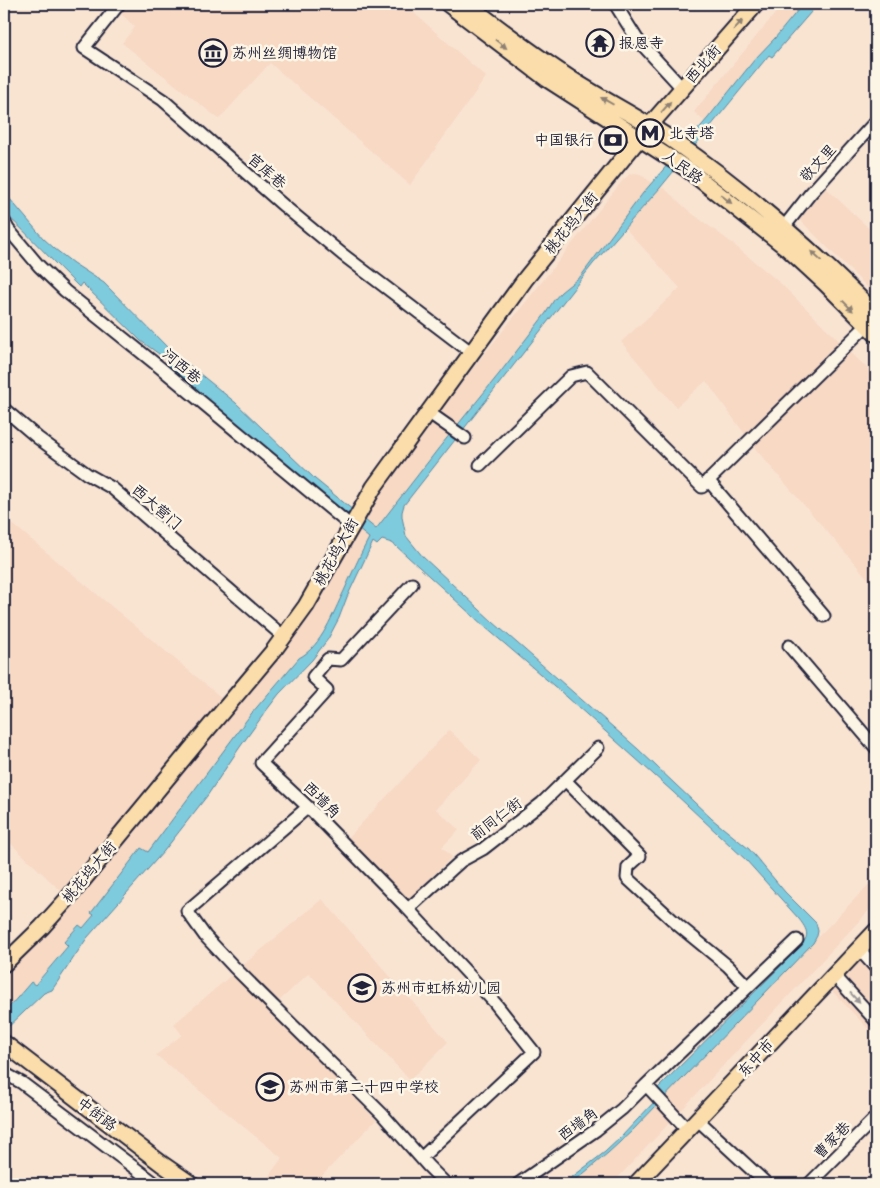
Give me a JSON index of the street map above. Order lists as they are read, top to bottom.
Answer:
{
  "streets": {
    "main road": [
      "西北街",
      "人民路",
      "桃花坞大街",
      "东中市",
      "中街路"
    ],
    "street": [
      "敬文里",
      "官库巷",
      "河西巷",
      "西大营门",
      "西墙角",
      "前同仁街",
      "曹家巷"
    ]
  },
  "crossings": [
    ["西北街", "人民路"],
    ["西北街", "桃花坞大街"],
    ["敬文里", "人民路"],
    ["人民路", "桃花坞大街"],
    ["官库巷", "桃花坞大街"],
    ["桃花坞大街", "河西巷"],
    ["桃花坞大街", "西大营门"],
    ["西墙角", "前同仁街"]
  ],
  "one_way": ["西北街"],
  "places": {
    "temple": ["报恩寺"],
    "museum": ["苏州丝绸博物馆"],
    "metro station": ["北寺塔"],
    "bank": ["中国银行"],
    "school or university": ["苏州市虹桥幼儿园", "苏州市第二十四中学校"]
  }
}
